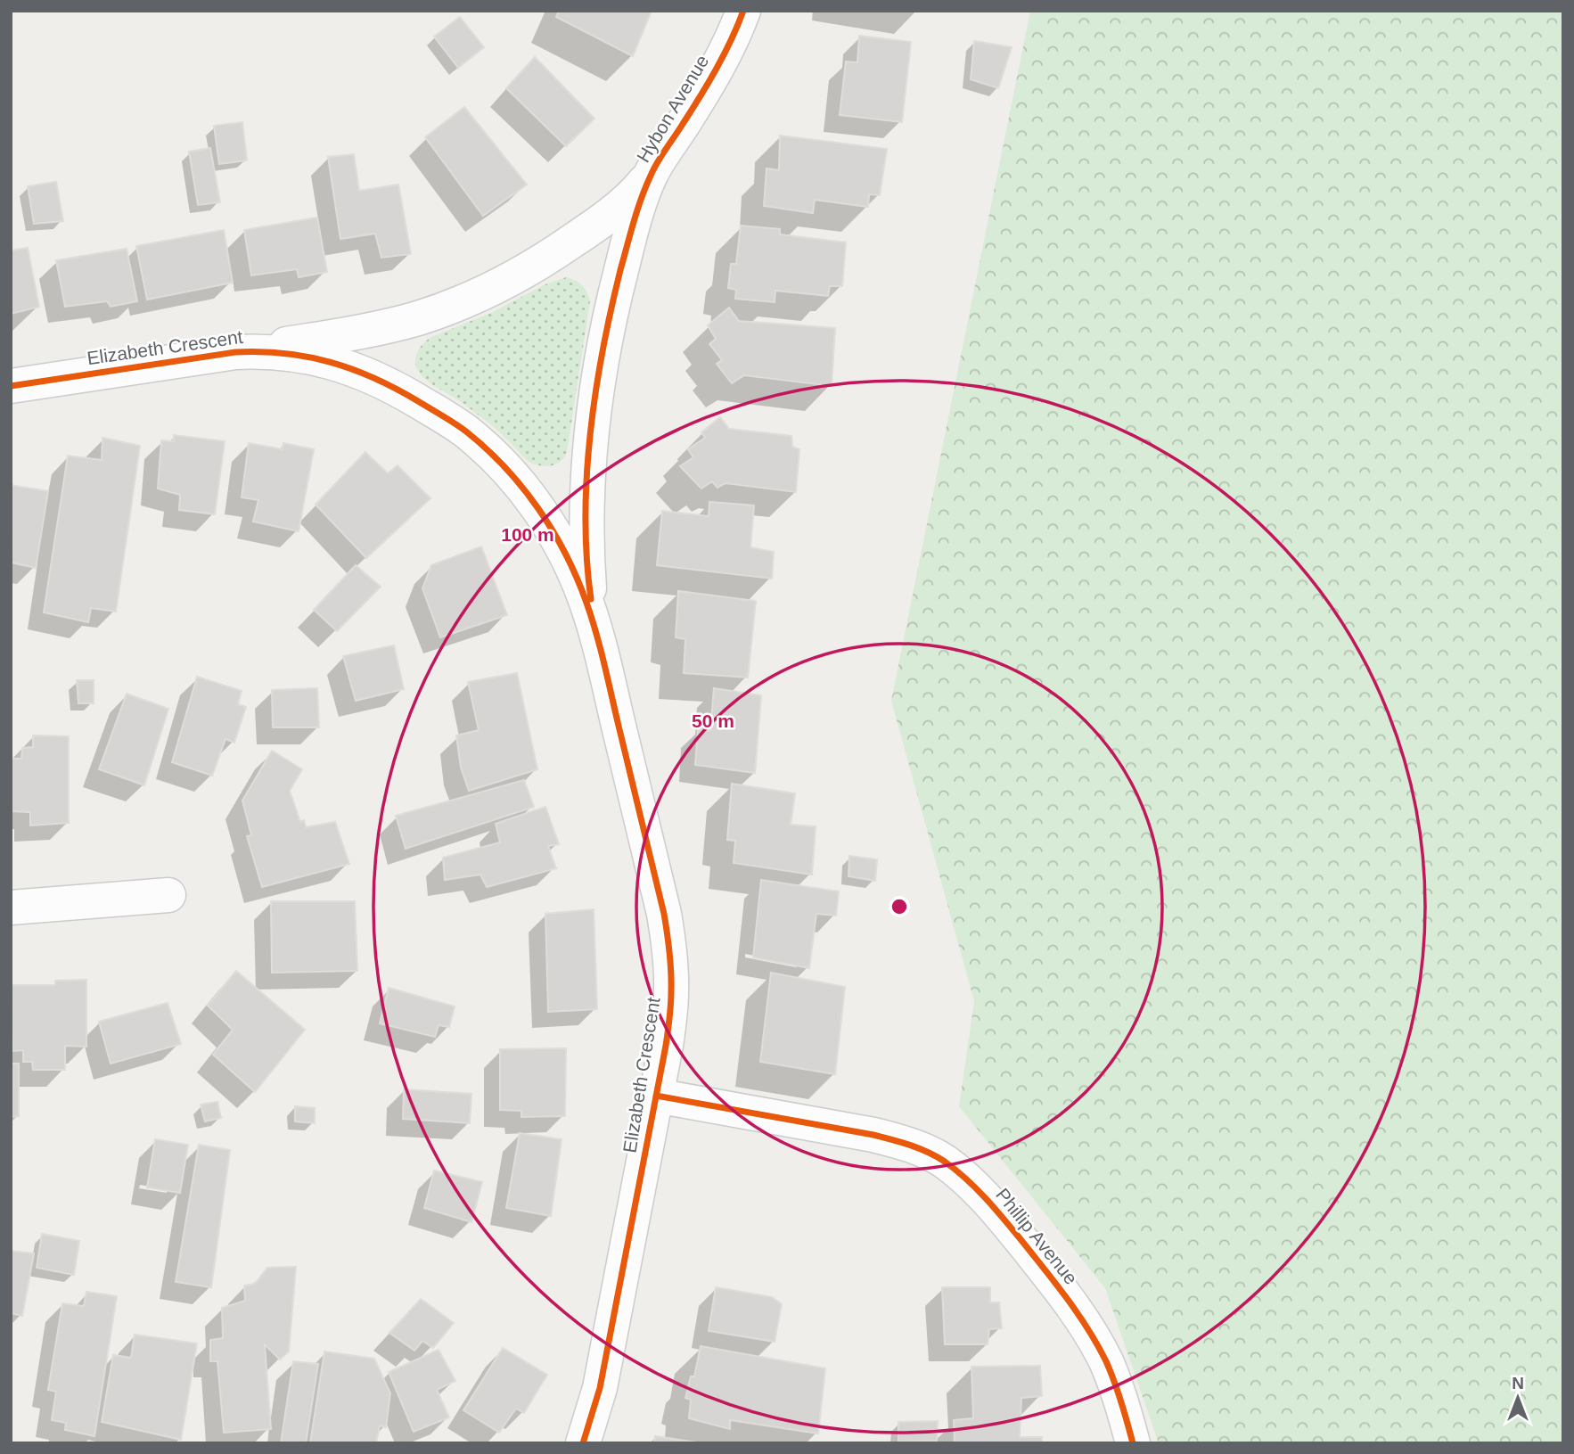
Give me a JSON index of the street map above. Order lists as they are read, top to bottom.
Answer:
{
  "streets": {
    "street": ["Hybon Avenue", "Elizabeth Crescent", "Phillip Avenue"]
  },
  "crossings": [
    ["Hybon Avenue", "Elizabeth Crescent"],
    ["Elizabeth Crescent", "Phillip Avenue"]
  ],
  "north": "top",
  "rings": ["100 m", "50 m"]
}
